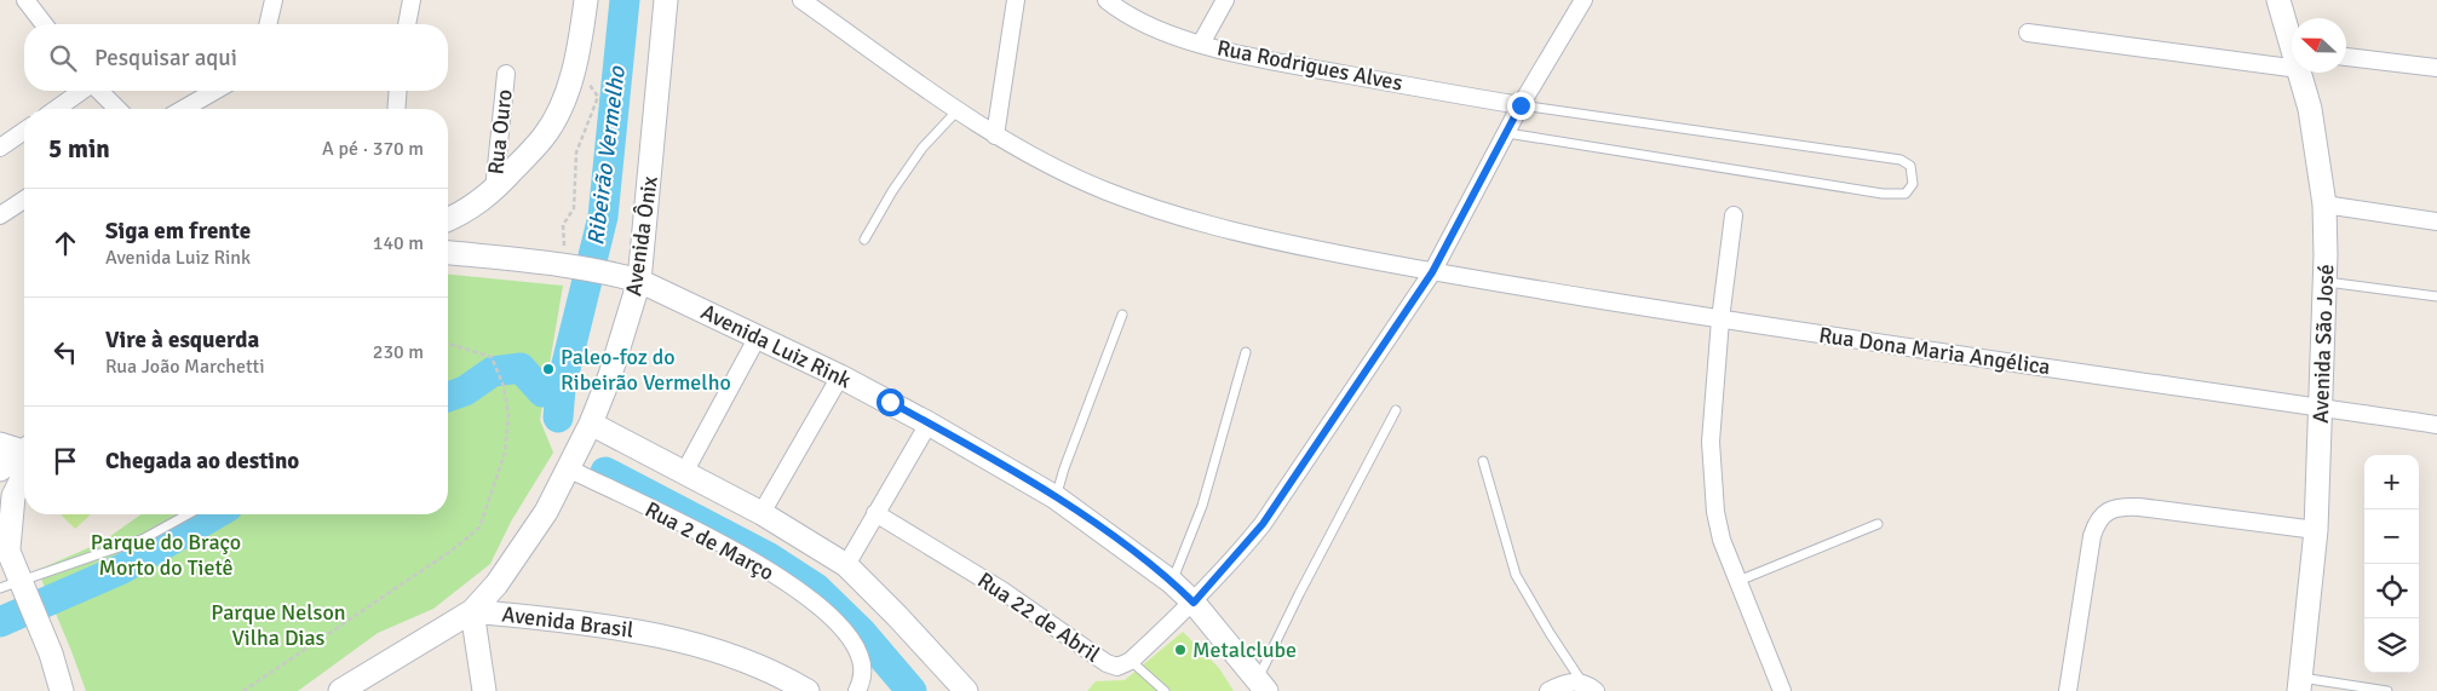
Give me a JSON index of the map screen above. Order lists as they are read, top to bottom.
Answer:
{
  "streets": {
    "main road": [
      "Avenida Ônix",
      "Avenida São José",
      "Avenida Luiz Rink",
      "Avenida Brasil"
    ],
    "street": [
      "Rua Rodrigues Alves",
      "Rua Ouro",
      "Rua Dona Maria Angélica",
      "Rua 2 de Março",
      "Rua 22 de Abril"
    ]
  },
  "crossings": [
    ["Rua Rodrigues Alves", "Rua 22 de Abril"],
    ["Avenida Ônix", "Avenida Luiz Rink"],
    ["Avenida Ônix", "Rua 2 de Março"],
    ["Avenida Ônix", "Avenida Brasil"],
    ["Avenida São José", "Rua Dona Maria Angélica"],
    ["Avenida Luiz Rink", "Rua 22 de Abril"],
    ["Rua Dona Maria Angélica", "Rua 22 de Abril"]
  ],
  "water": ["Ribeirão Vermelho"],
  "parks": ["Parque do Braço Morto do Tietê", "Parque Nelson Vilha Dias"],
  "places": ["Paleo-foz do Ribeirão Vermelho", "Metalclube"],
  "north": "left",
  "page": {
    "search": "Pesquisar aqui",
    "heading": ["5 min", "A pé · 370 m"],
    "list": [
      ["Siga em frente", "Avenida Luiz Rink", "140 m"],
      ["Vire à esquerda", "Rua João Marchetti", "230 m"],
      "Chegada ao destino"
    ],
    "map_buttons": ["+", "−"]
  }
}
